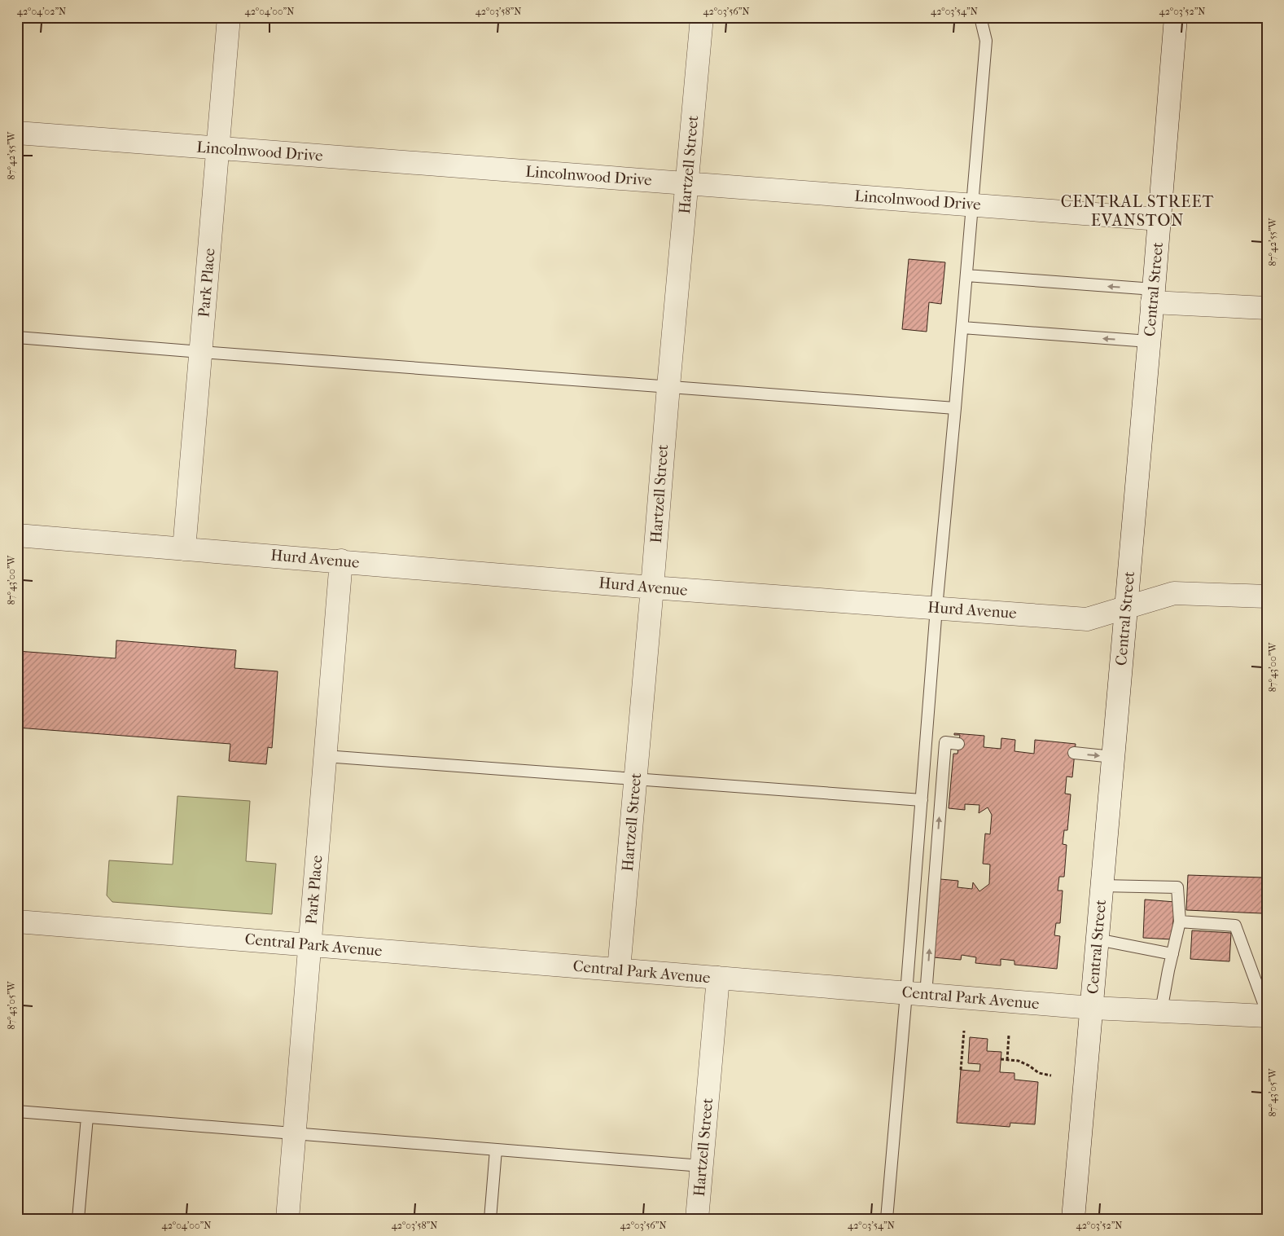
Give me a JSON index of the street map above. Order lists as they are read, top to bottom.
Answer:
{
  "streets": {
    "street": [
      "Lincolnwood Drive",
      "Hartzell Street",
      "Park Place",
      "Central Street",
      "Hurd Avenue",
      "Central Park Avenue"
    ]
  },
  "crossings": [
    ["Lincolnwood Drive", "Hartzell Street"],
    ["Lincolnwood Drive", "Park Place"],
    ["Lincolnwood Drive", "Central Street"],
    ["Hartzell Street", "Hurd Avenue"],
    ["Hartzell Street", "Central Park Avenue"],
    ["Park Place", "Hurd Avenue"],
    ["Park Place", "Central Park Avenue"],
    ["Central Street", "Hurd Avenue"],
    ["Central Street", "Central Park Avenue"]
  ],
  "districts": ["CENTRAL STREET EVANSTON"],
  "coordinates": [
    "42°04'02\"N",
    "42°04'00\"N",
    "42°03'58\"N",
    "42°03'56\"N",
    "42°03'54\"N",
    "42°03'52\"N",
    "87°42'55\"W",
    "87°43'00\"W",
    "87°43'05\"W"
  ]
}
